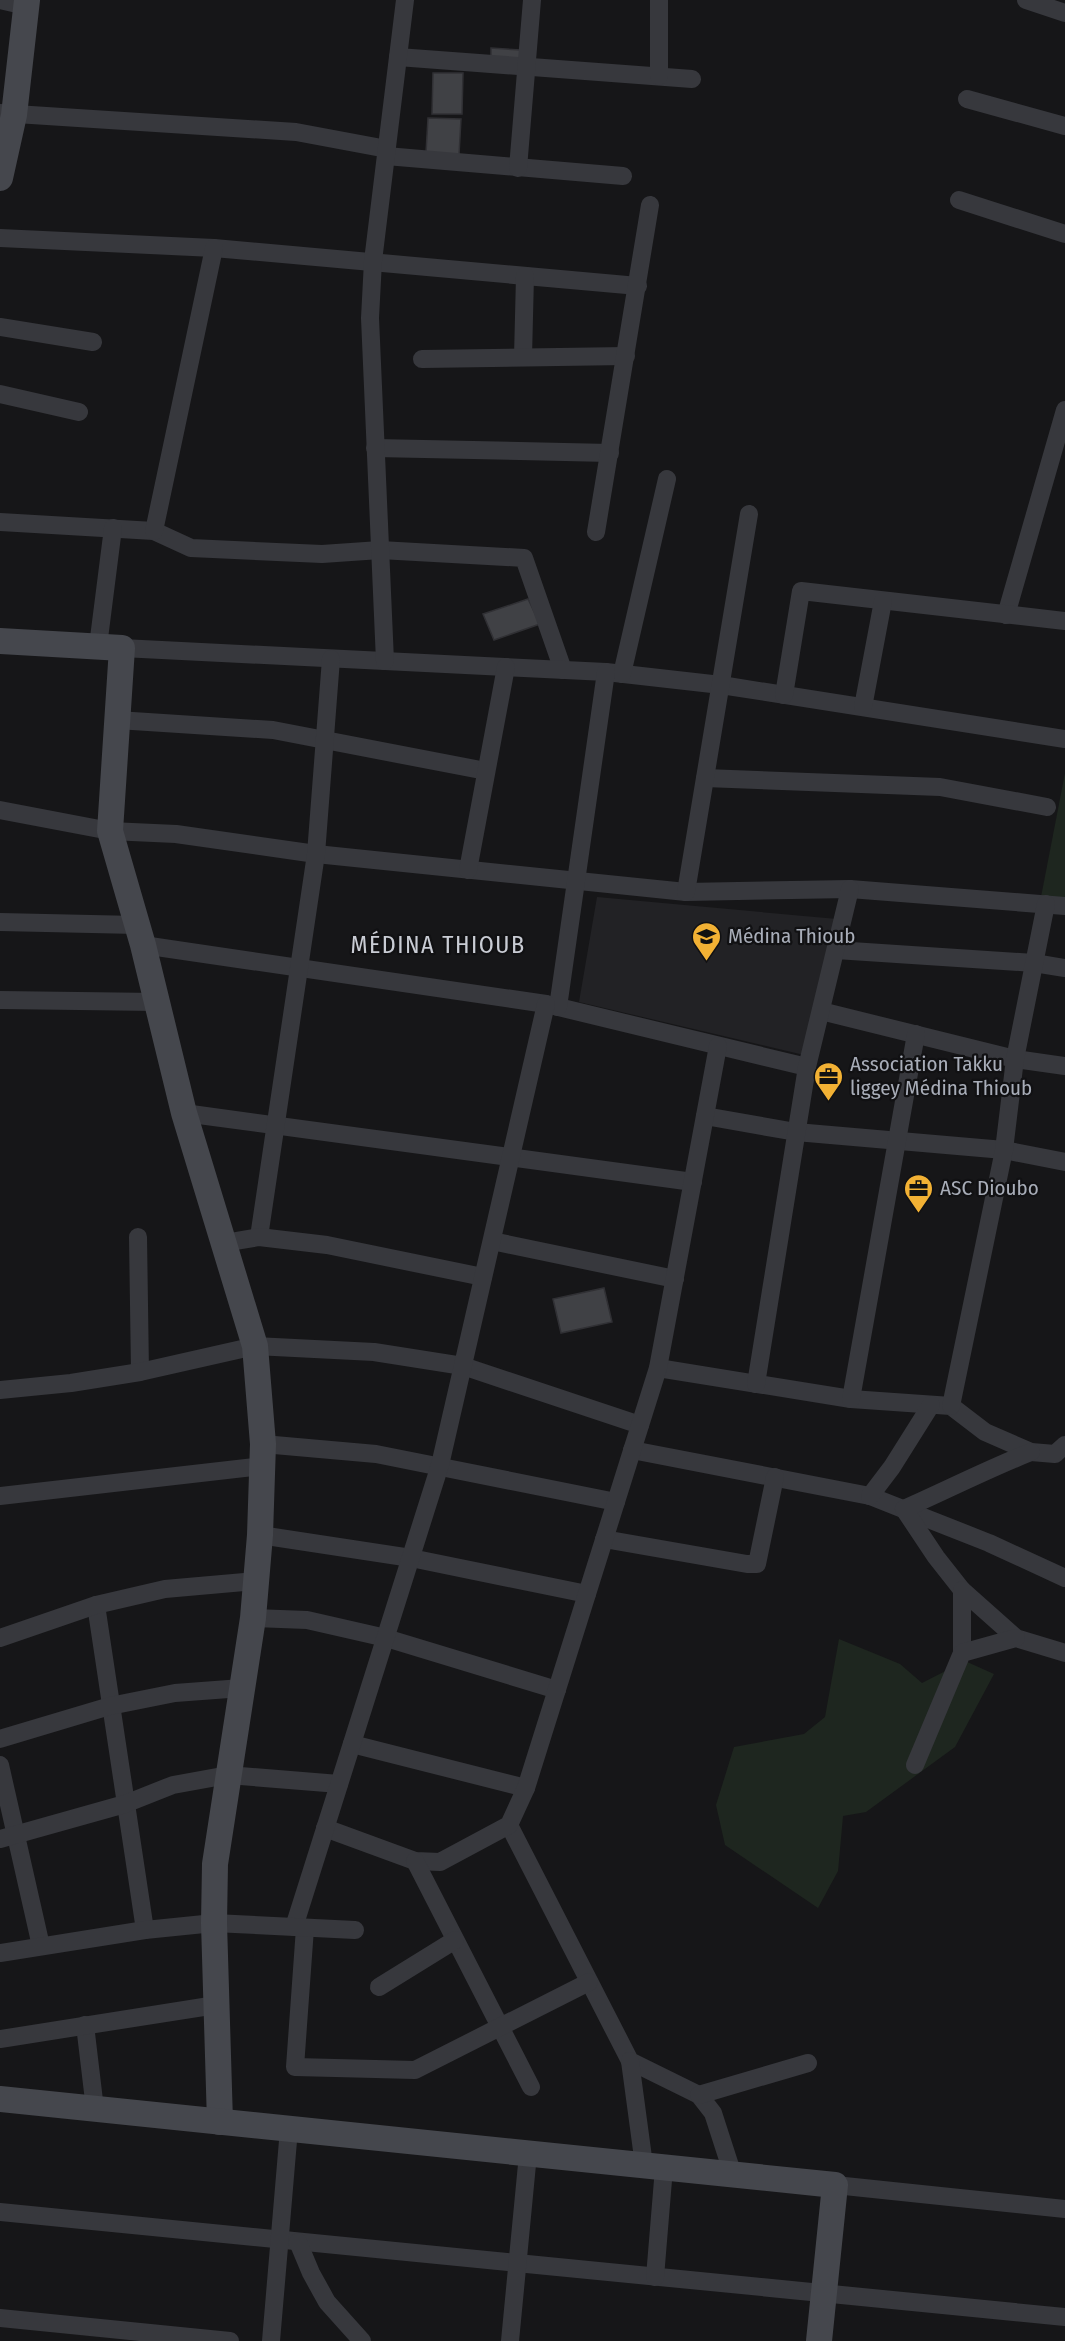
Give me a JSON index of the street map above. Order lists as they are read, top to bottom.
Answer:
{
  "districts": ["MÉDINA THIOUB"],
  "places": {
    "school or university": ["Médina Thioub"],
    "office": ["Association Takku liggey Médina Thioub", "ASC Dioubo"]
  }
}
